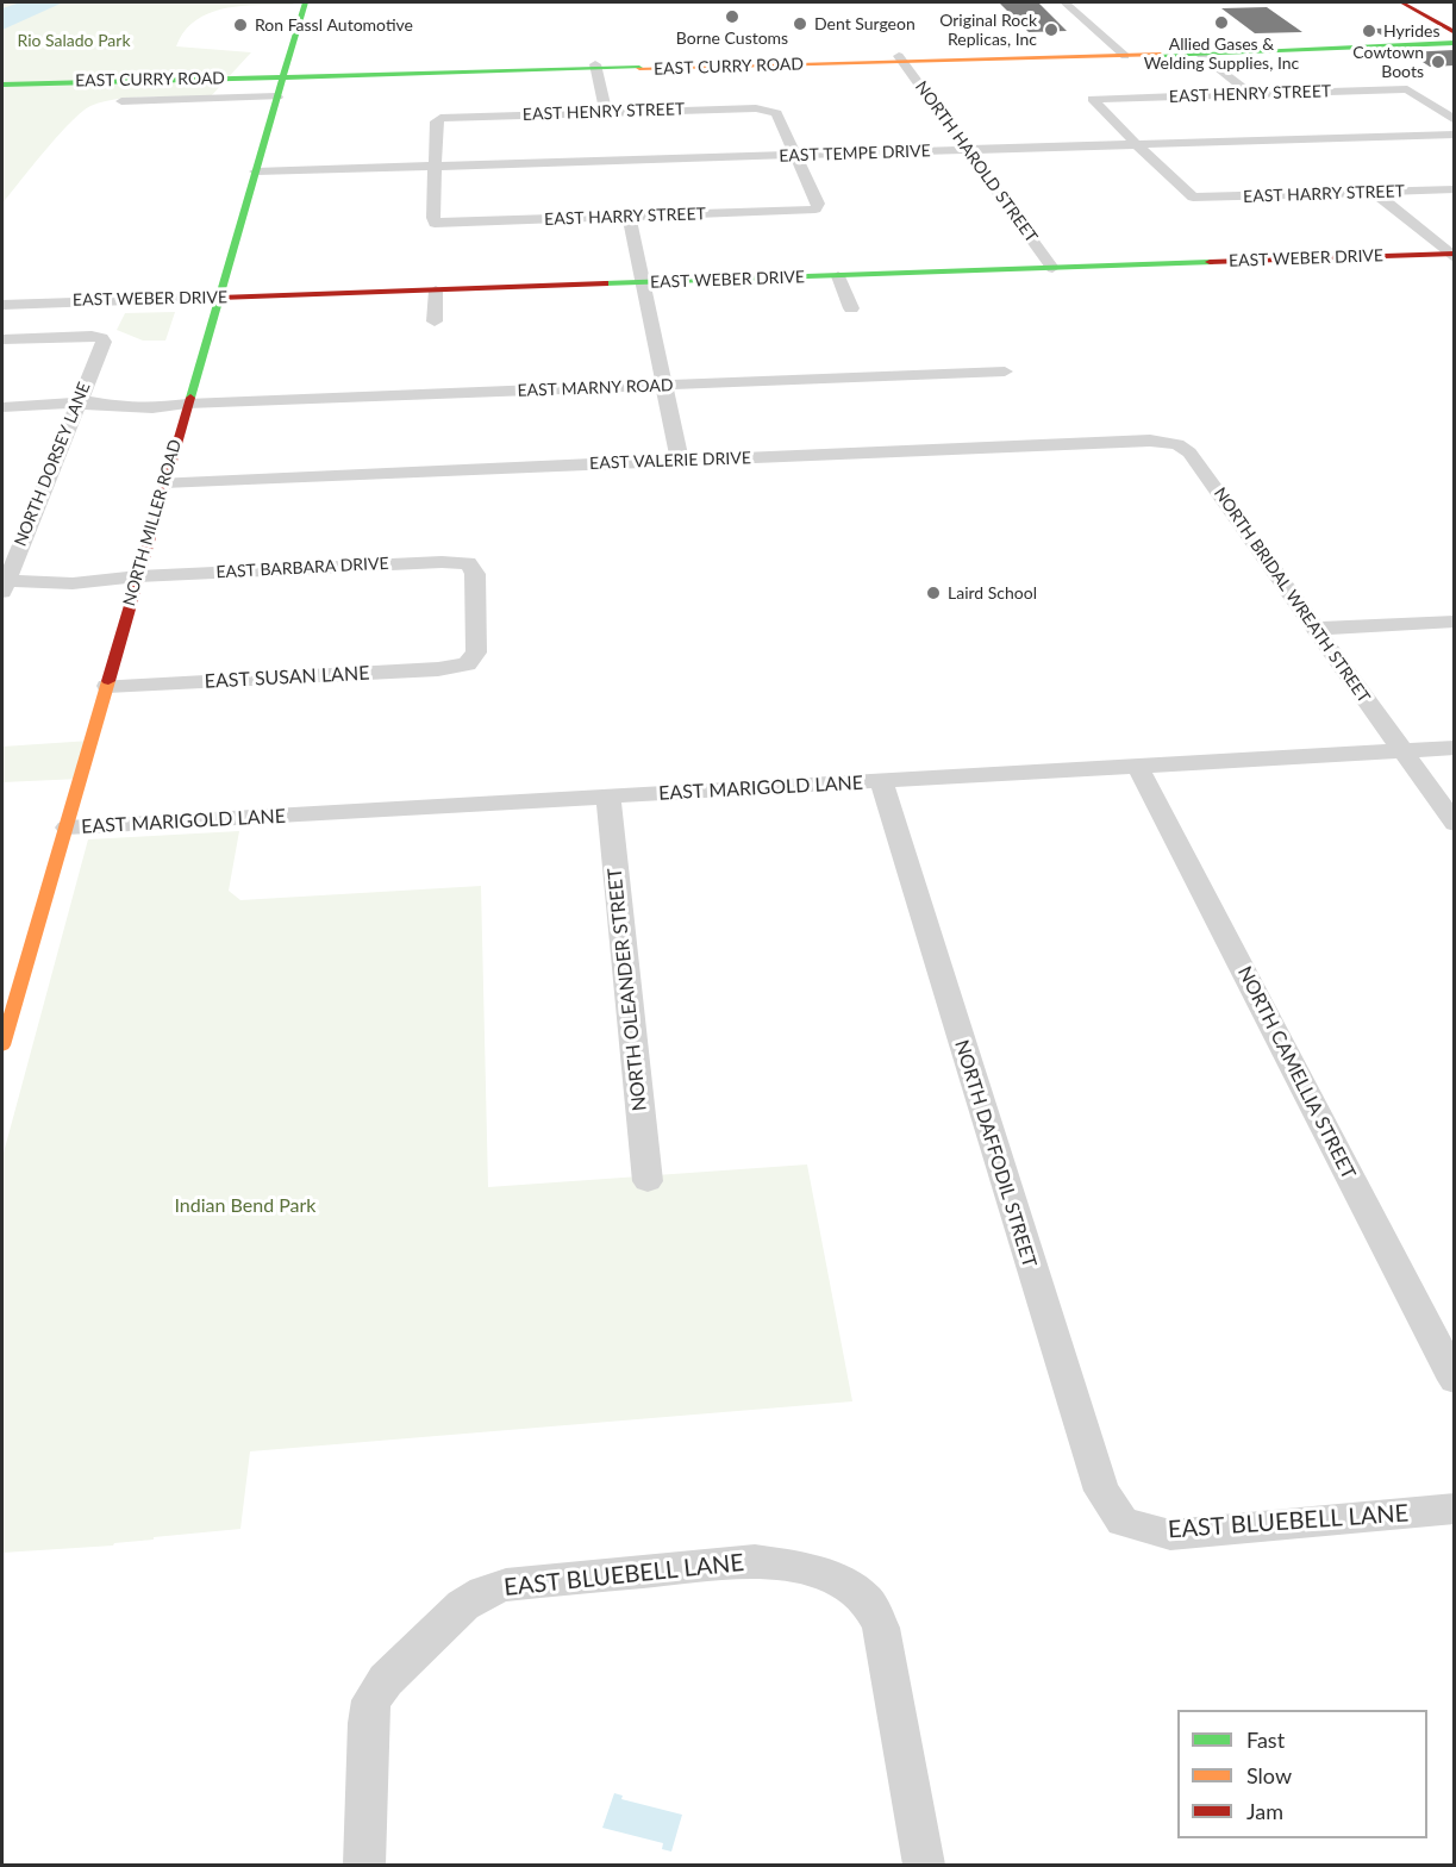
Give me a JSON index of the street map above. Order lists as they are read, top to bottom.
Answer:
{
  "streets": {
    "street": [
      "EAST CURRY ROAD",
      "EAST HENRY STREET",
      "EAST TEMPE DRIVE",
      "NORTH HAROLD STREET",
      "EAST HARRY STREET",
      "EAST WEBER DRIVE",
      "EAST MARNY ROAD",
      "EAST VALERIE DRIVE",
      "NORTH DORSEY LANE",
      "NORTH MILLER ROAD",
      "EAST BARBARA DRIVE",
      "NORTH BRIDAL WREATH STREET",
      "EAST SUSAN LANE",
      "EAST MARIGOLD LANE",
      "NORTH OLEANDER STREET",
      "NORTH CAMELLIA STREET",
      "NORTH DAFFODIL STREET",
      "EAST BLUEBELL LANE"
    ]
  },
  "crossings": [
    ["EAST CURRY ROAD", "NORTH HAROLD STREET"],
    ["EAST CURRY ROAD", "NORTH MILLER ROAD"],
    ["EAST HENRY STREET", "EAST TEMPE DRIVE"],
    ["EAST HENRY STREET", "EAST HARRY STREET"],
    ["EAST TEMPE DRIVE", "NORTH HAROLD STREET"],
    ["EAST TEMPE DRIVE", "EAST HARRY STREET"],
    ["EAST TEMPE DRIVE", "NORTH MILLER ROAD"],
    ["NORTH HAROLD STREET", "EAST WEBER DRIVE"],
    ["EAST WEBER DRIVE", "NORTH MILLER ROAD"],
    ["EAST MARNY ROAD", "NORTH DORSEY LANE"],
    ["EAST MARNY ROAD", "NORTH MILLER ROAD"],
    ["EAST VALERIE DRIVE", "NORTH MILLER ROAD"],
    ["EAST VALERIE DRIVE", "NORTH BRIDAL WREATH STREET"],
    ["NORTH DORSEY LANE", "EAST BARBARA DRIVE"],
    ["NORTH MILLER ROAD", "EAST BARBARA DRIVE"],
    ["NORTH MILLER ROAD", "EAST SUSAN LANE"],
    ["NORTH MILLER ROAD", "EAST MARIGOLD LANE"],
    ["EAST BARBARA DRIVE", "EAST SUSAN LANE"],
    ["NORTH BRIDAL WREATH STREET", "EAST MARIGOLD LANE"],
    ["EAST MARIGOLD LANE", "NORTH OLEANDER STREET"],
    ["EAST MARIGOLD LANE", "NORTH CAMELLIA STREET"],
    ["EAST MARIGOLD LANE", "NORTH DAFFODIL STREET"],
    ["NORTH DAFFODIL STREET", "EAST BLUEBELL LANE"]
  ],
  "parks": ["Rio Salado Park", "Indian Bend Park"],
  "places": [
    "Borne Customs",
    "Allied Gases & Welding Supplies, Inc",
    "Dent Surgeon",
    "Ron Fassl Automotive",
    "Original Rock Replicas, Inc",
    "Hyrides",
    "Cowtown Boots",
    "Laird School"
  ],
  "legend": ["Fast", "Slow", "Jam"]
}
